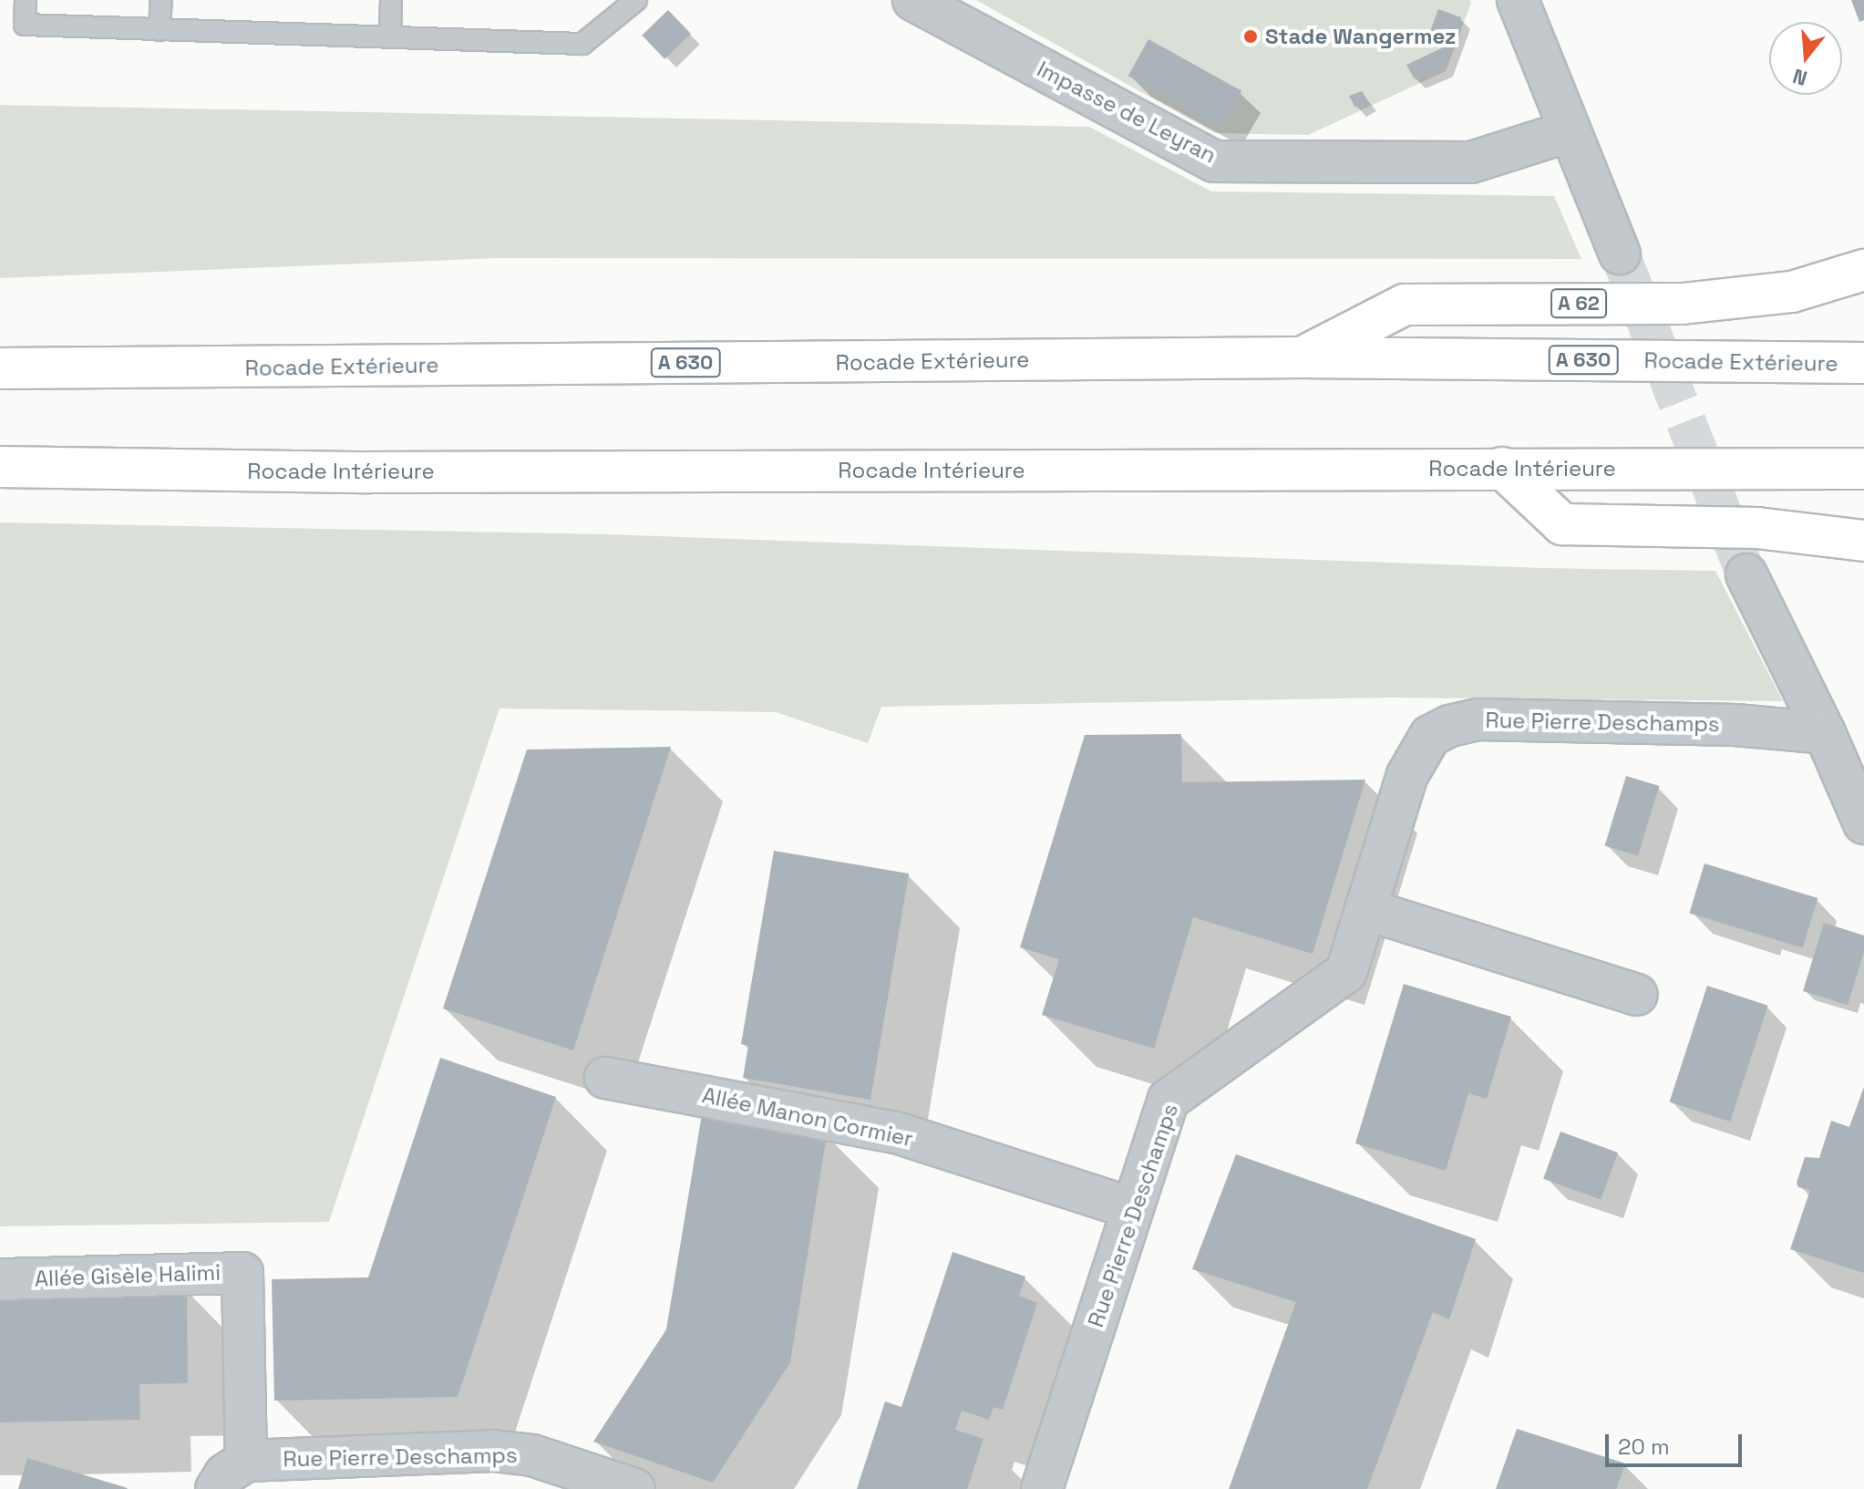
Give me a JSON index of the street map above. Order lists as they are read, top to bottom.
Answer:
{
  "streets": {
    "highway": [
      "A 62",
      "A 630",
      "Rocade Extérieure",
      "Rocade Intérieure"
    ],
    "street": [
      "Impasse de Leyran",
      "Rue Pierre Deschamps",
      "Allée Manon Cormier",
      "Allée Gisèle Halimi"
    ]
  },
  "crossings": [
    ["A 62", "Rocade Extérieure"],
    ["Rue Pierre Deschamps", "Allée Manon Cormier"],
    ["Rue Pierre Deschamps", "Allée Gisèle Halimi"]
  ],
  "places": ["Stade Wangermez"],
  "scale_bar": "20 m",
  "north": "bottom"
}
